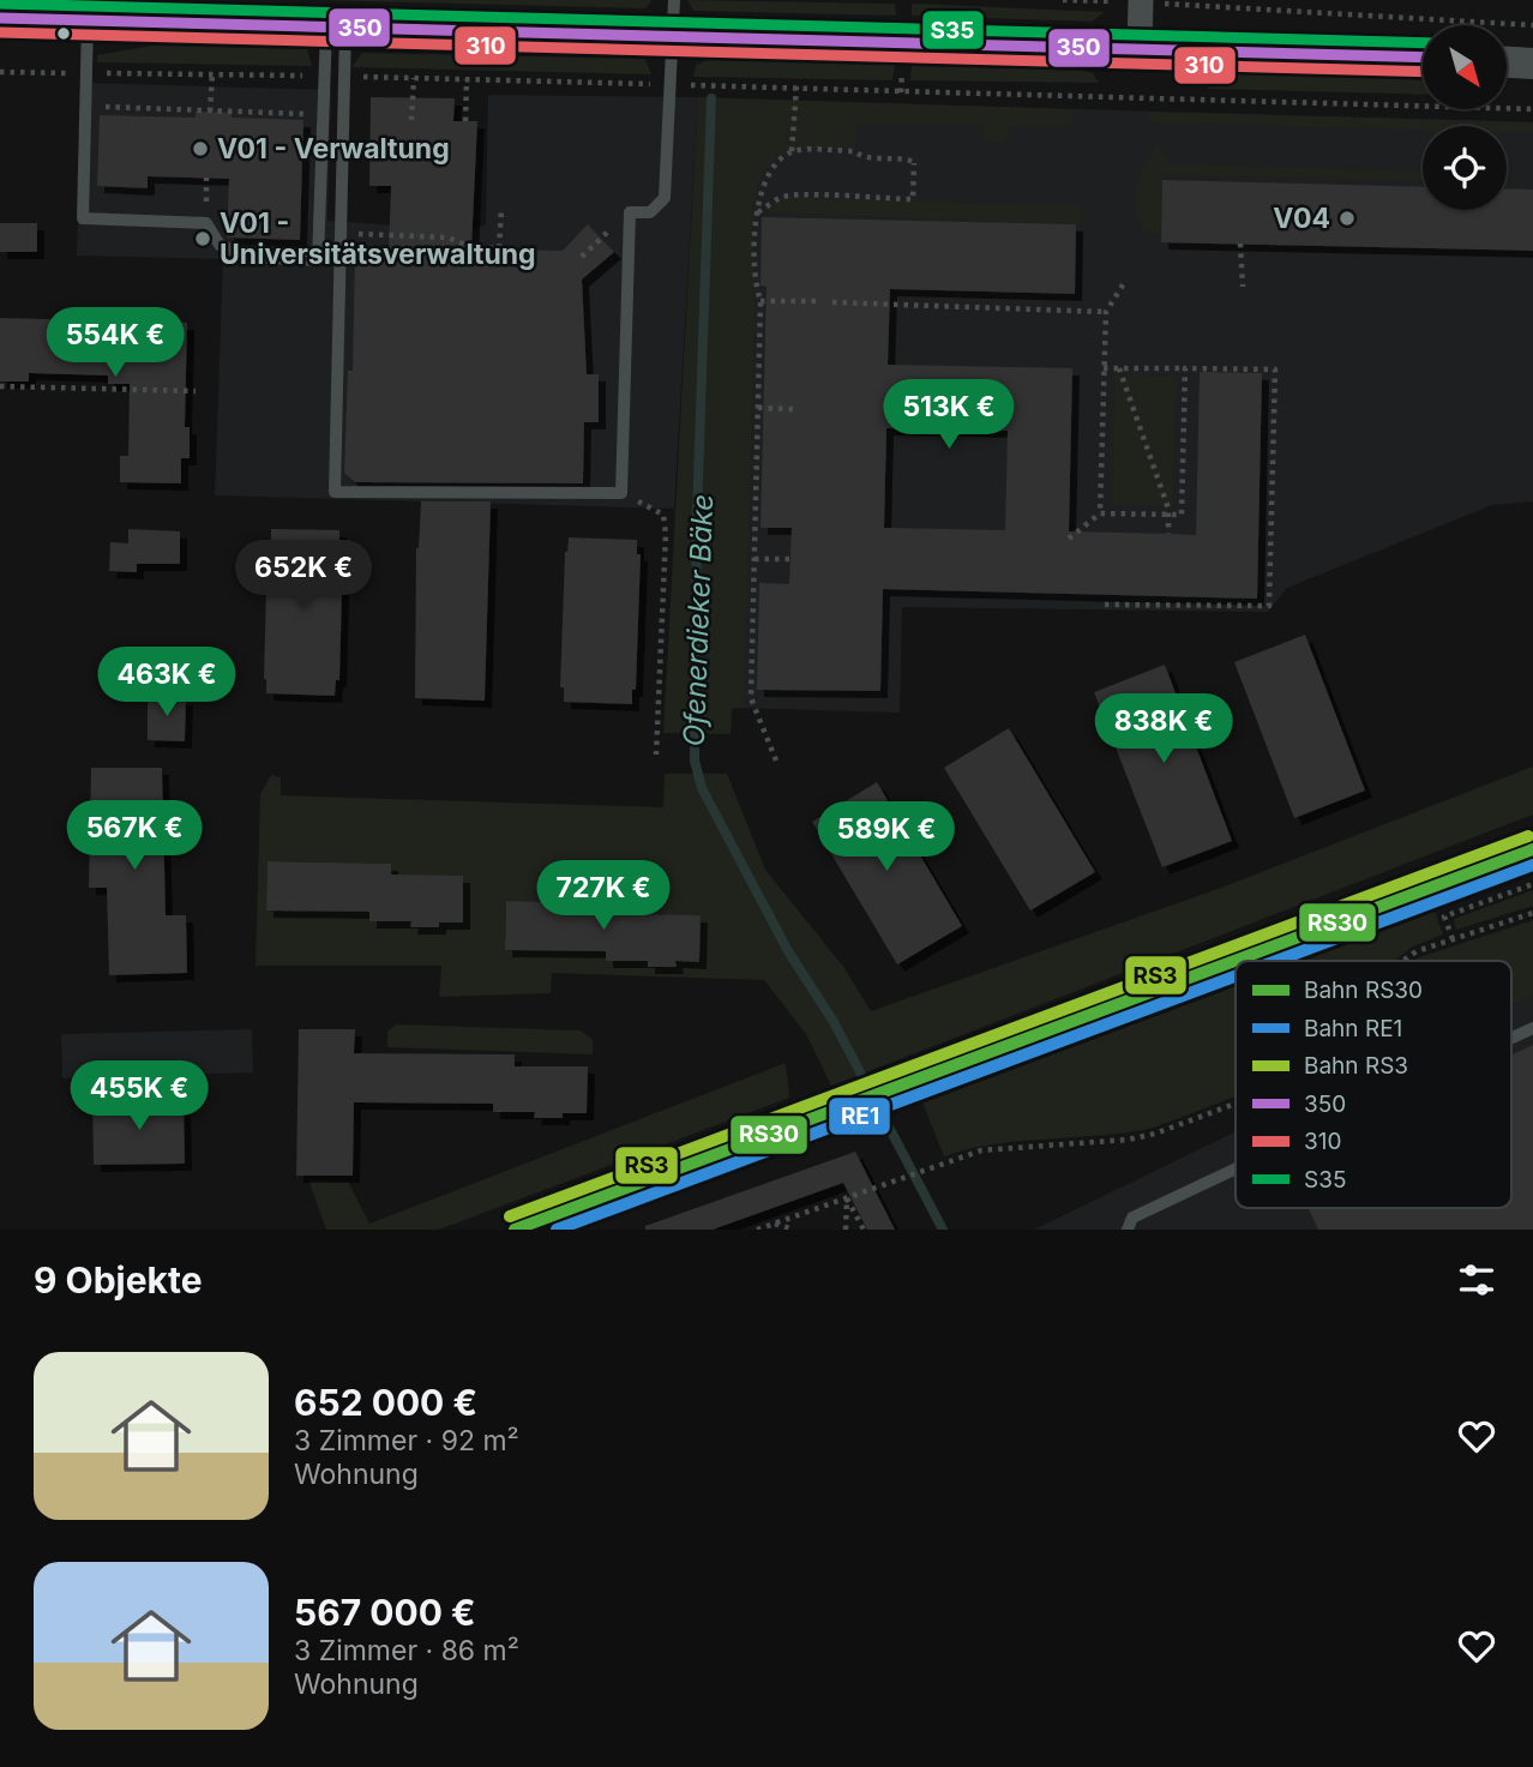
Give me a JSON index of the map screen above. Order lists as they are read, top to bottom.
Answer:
{
  "water": ["Ofenerdieker Bäke"],
  "places": ["V01 - Verwaltung", "V04", "V01 - Universitätsverwaltung"],
  "lines": [
    "transit line S35",
    "transit line 350",
    "transit line 310",
    "rail line RS3",
    "rail line RS30",
    "rail line RE1"
  ],
  "legend": [
    "Bahn RS30",
    "Bahn RE1",
    "Bahn RS3",
    "350",
    "310",
    "S35"
  ],
  "north": "bottom right",
  "page": {
    "price": [
      "554K €",
      "513K €",
      "652K €",
      "463K €",
      "838K €",
      "567K €",
      "589K €",
      "727K €",
      "455K €"
    ],
    "heading": "9 Objekte",
    "list": [
      {
        "name": "652 000 €",
        "note": "3 Zimmer · 92 m² · Wohnung"
      },
      {
        "name": "567 000 €",
        "note": "3 Zimmer · 86 m² · Wohnung"
      }
    ]
  }
}
